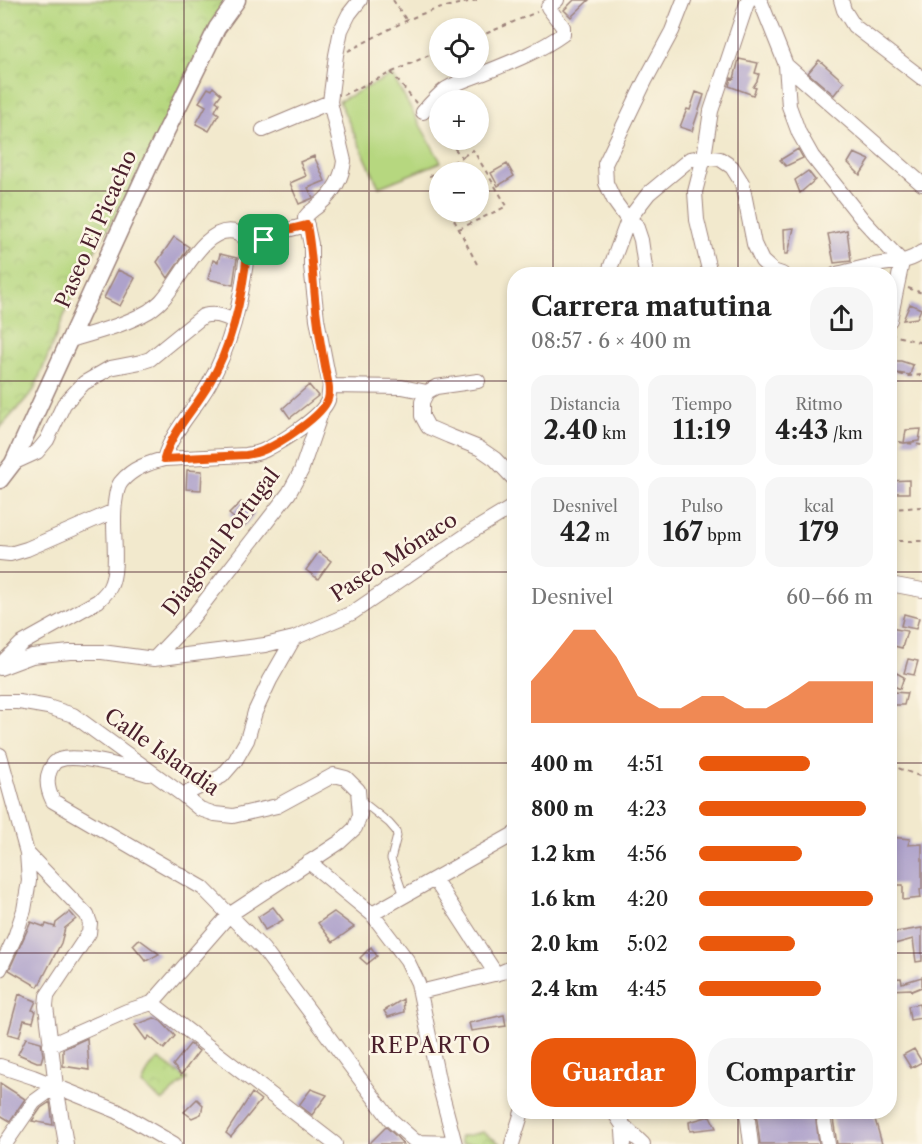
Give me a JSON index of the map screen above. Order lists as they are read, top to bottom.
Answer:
{
  "streets": {
    "street": [
      "Paseo El Picacho",
      "Diagonal Portugal",
      "Paseo Mónaco",
      "Calle Islandia"
    ]
  },
  "crossings": [
    ["Diagonal Portugal", "Paseo Mónaco"]
  ],
  "districts": ["REPARTO"],
  "page": {
    "map_buttons": ["+", "−"],
    "heading": ["Carrera matutina", "08:57 · 6 × 400 m"],
    "stats": [
      ["Distancia", "2.40 km"],
      ["Tiempo", "11:19"],
      ["Ritmo", "4:43 /km"],
      ["Desnivel", "42 m"],
      ["Pulso", "167 bpm"],
      ["kcal", "179"]
    ],
    "chart": ["Desnivel", "60–66 m"],
    "list": [
      {
        "name": "400 m",
        "note": "4:51"
      },
      {
        "name": "800 m",
        "note": "4:23"
      },
      {
        "name": "1.2 km",
        "note": "4:56"
      },
      {
        "name": "1.6 km",
        "note": "4:20"
      },
      {
        "name": "2.0 km",
        "note": "5:02"
      },
      {
        "name": "2.4 km",
        "note": "4:45"
      }
    ],
    "buttons": ["Guardar", "Compartir"]
  }
}
